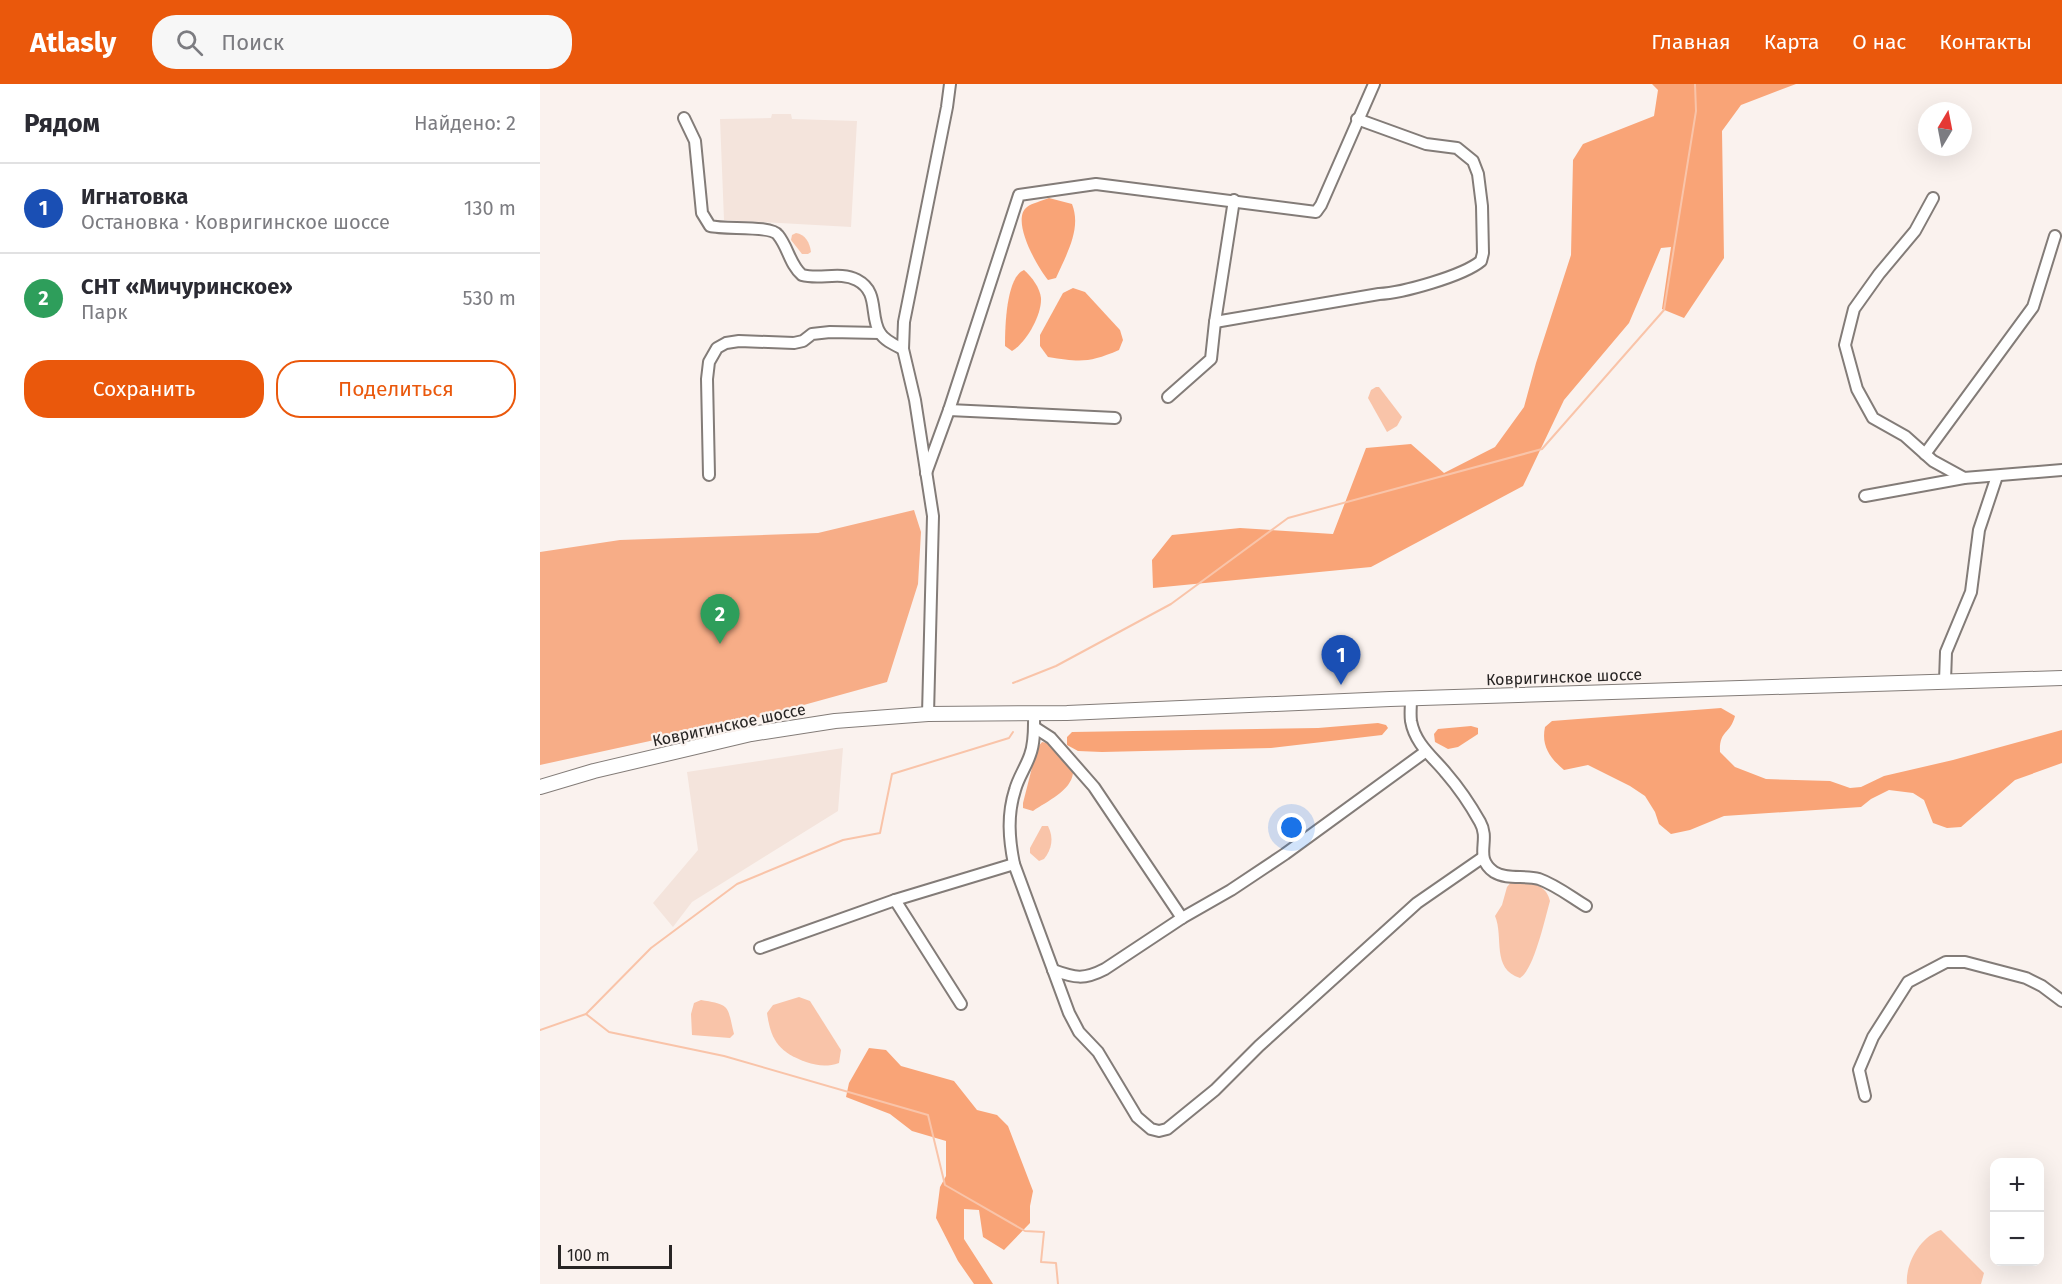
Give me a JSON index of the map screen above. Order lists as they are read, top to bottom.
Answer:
{
  "streets": {
    "main road": ["Ковригинское шоссе"]
  },
  "scale_bar": "100 m",
  "north": "top",
  "page": {
    "header": "Atlasly",
    "search": "Поиск",
    "nav": [
      "Главная",
      "Карта",
      "О нас",
      "Контакты"
    ],
    "heading": ["Рядом", "Найдено: 2"],
    "list": [
      {
        "mark": "1",
        "name": "Игнатовка",
        "note": "Остановка · Ковригинское шоссе",
        "value": "130 m"
      },
      {
        "mark": "2",
        "name": "СНТ «Мичуринское»",
        "note": "Парк",
        "value": "530 m"
      }
    ],
    "buttons": ["Сохранить", "Поделиться"],
    "pins": ["2", "1"],
    "map_buttons": ["+", "−"],
    "scale": "100 m"
  }
}
